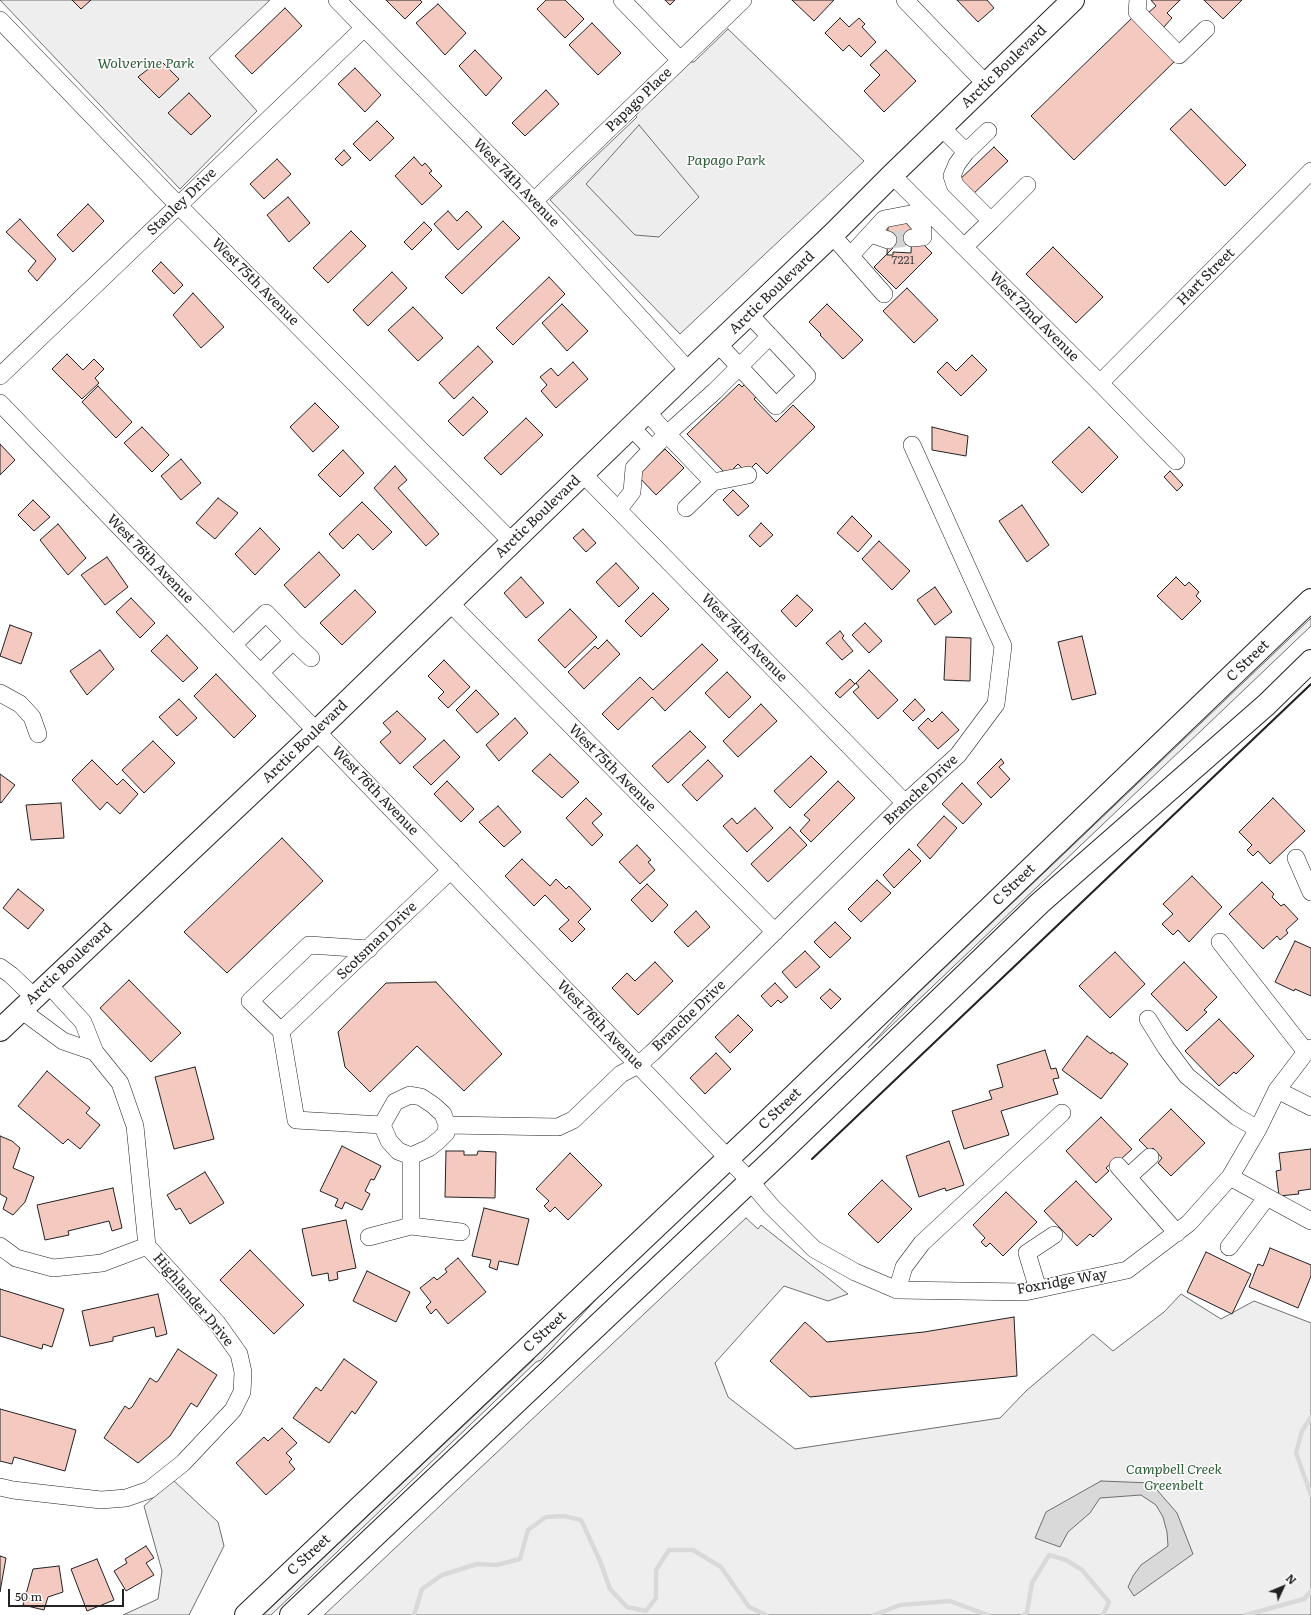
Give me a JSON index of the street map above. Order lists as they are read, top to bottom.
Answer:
{
  "streets": {
    "main road": ["Arctic Boulevard", "C Street"],
    "street": [
      "Papago Place",
      "West 74th Avenue",
      "Stanley Drive",
      "Hart Street",
      "West 75th Avenue",
      "West 72nd Avenue",
      "West 76th Avenue",
      "Branche Drive",
      "Scotsman Drive",
      "Foxridge Way",
      "Highlander Drive"
    ]
  },
  "crossings": [
    ["Arctic Boulevard", "West 74th Avenue"],
    ["Arctic Boulevard", "West 75th Avenue"],
    ["Arctic Boulevard", "West 72nd Avenue"],
    ["Arctic Boulevard", "West 76th Avenue"],
    ["Arctic Boulevard", "Highlander Drive"],
    ["Papago Place", "West 74th Avenue"],
    ["West 74th Avenue", "Stanley Drive"],
    ["West 74th Avenue", "Branche Drive"],
    ["Stanley Drive", "West 75th Avenue"],
    ["Hart Street", "West 72nd Avenue"],
    ["West 75th Avenue", "Branche Drive"],
    ["West 76th Avenue", "C Street"],
    ["West 76th Avenue", "Branche Drive"],
    ["West 76th Avenue", "Scotsman Drive"],
    ["West 76th Avenue", "Foxridge Way"]
  ],
  "parks": ["Wolverine Park", "Papago Park", "Campbell Creek Greenbelt"],
  "house_numbers": ["7221"],
  "scale_bar": "50 m",
  "north": "top right"
}
